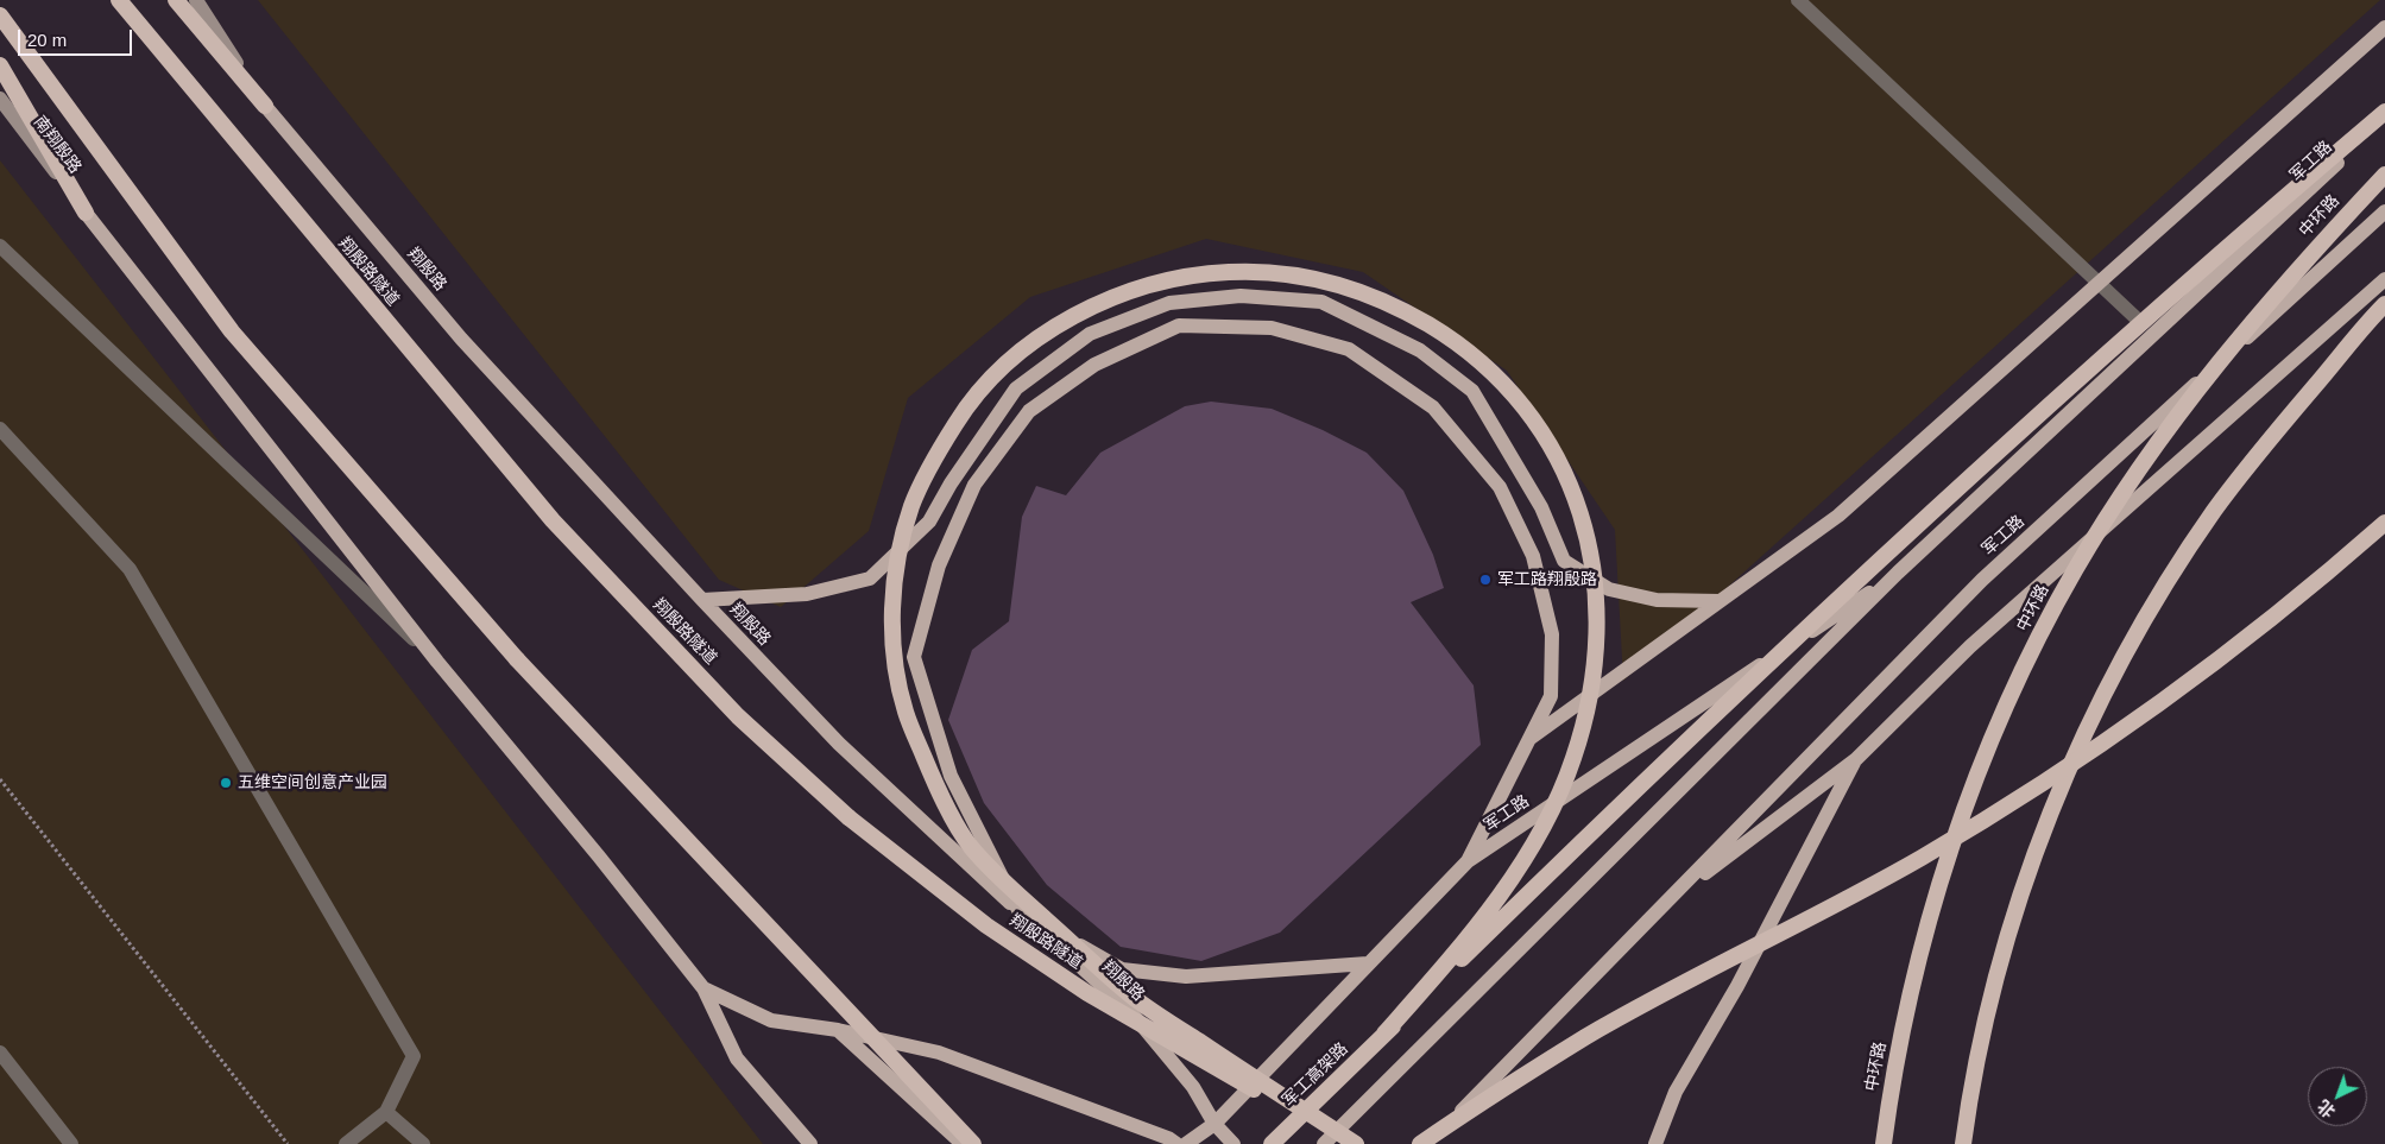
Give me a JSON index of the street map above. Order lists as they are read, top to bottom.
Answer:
{
  "streets": {
    "highway": ["中环路", "翔殷路隧道", "军工高架路"],
    "main road": ["南翔殷路", "军工路", "翔殷路"]
  },
  "crossings": [
    ["军工路", "翔殷路"]
  ],
  "places": ["军工路翔殷路", "五维空间创意产业园"],
  "scale_bar": "20 m",
  "north": "bottom left"
}
